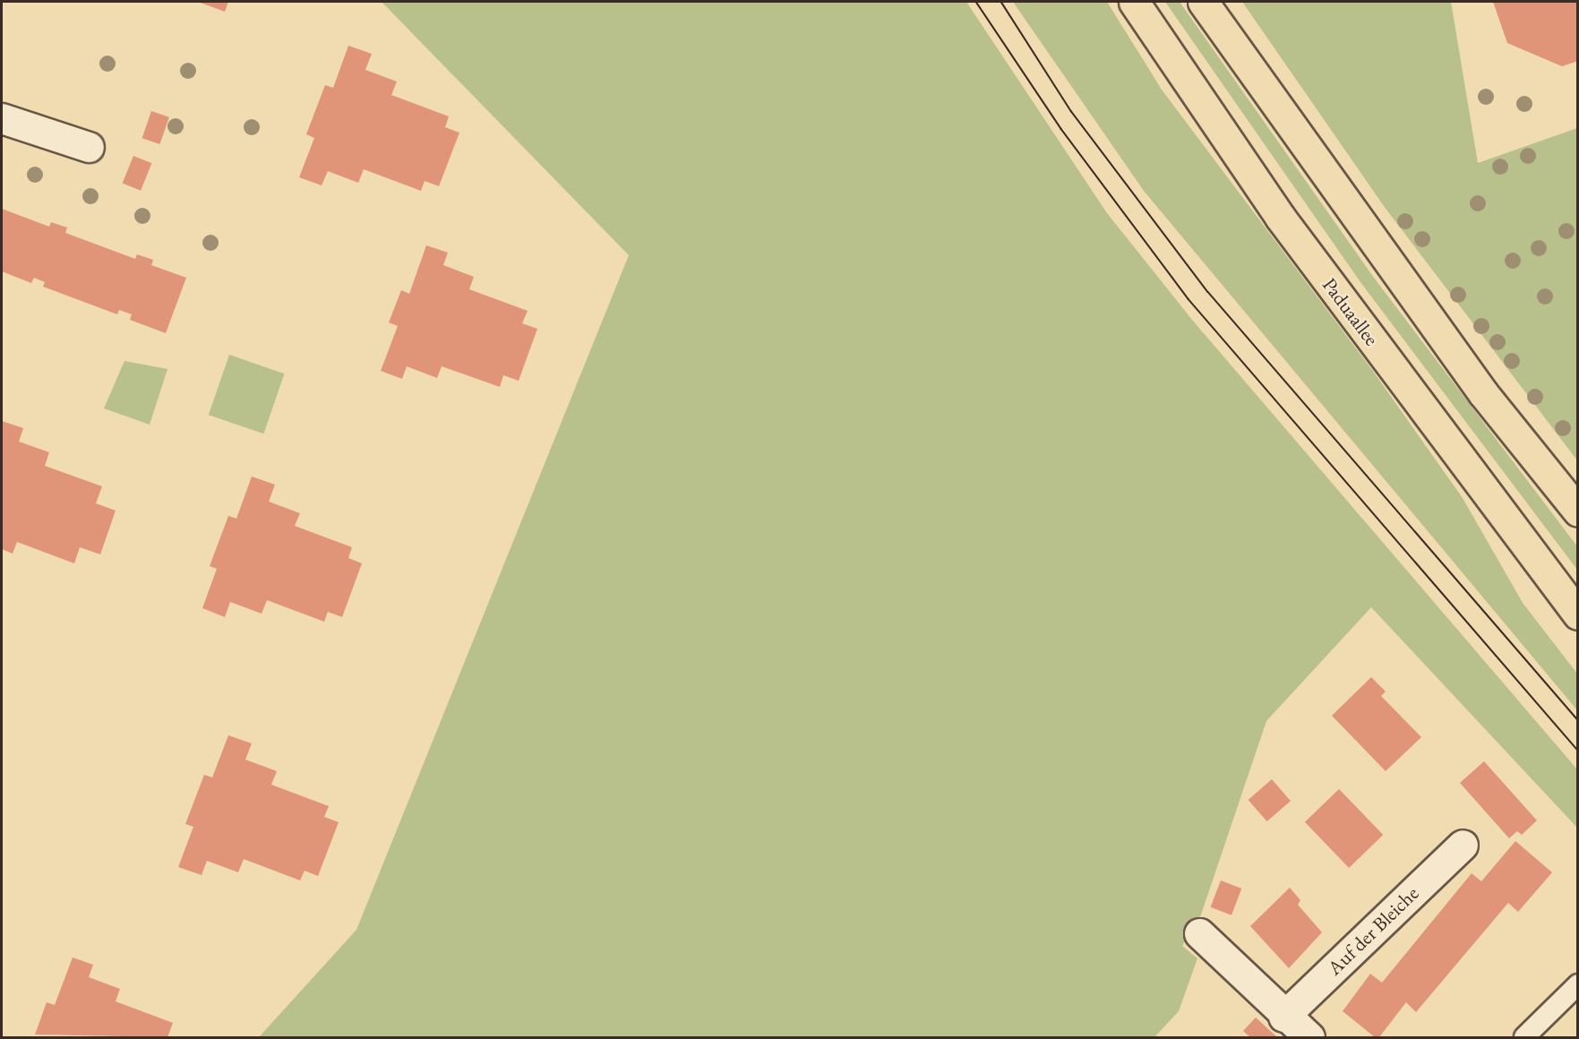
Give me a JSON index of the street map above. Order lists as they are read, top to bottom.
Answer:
{
  "streets": {
    "highway": ["Paduaallee"],
    "street": ["Auf der Bleiche"]
  }
}
